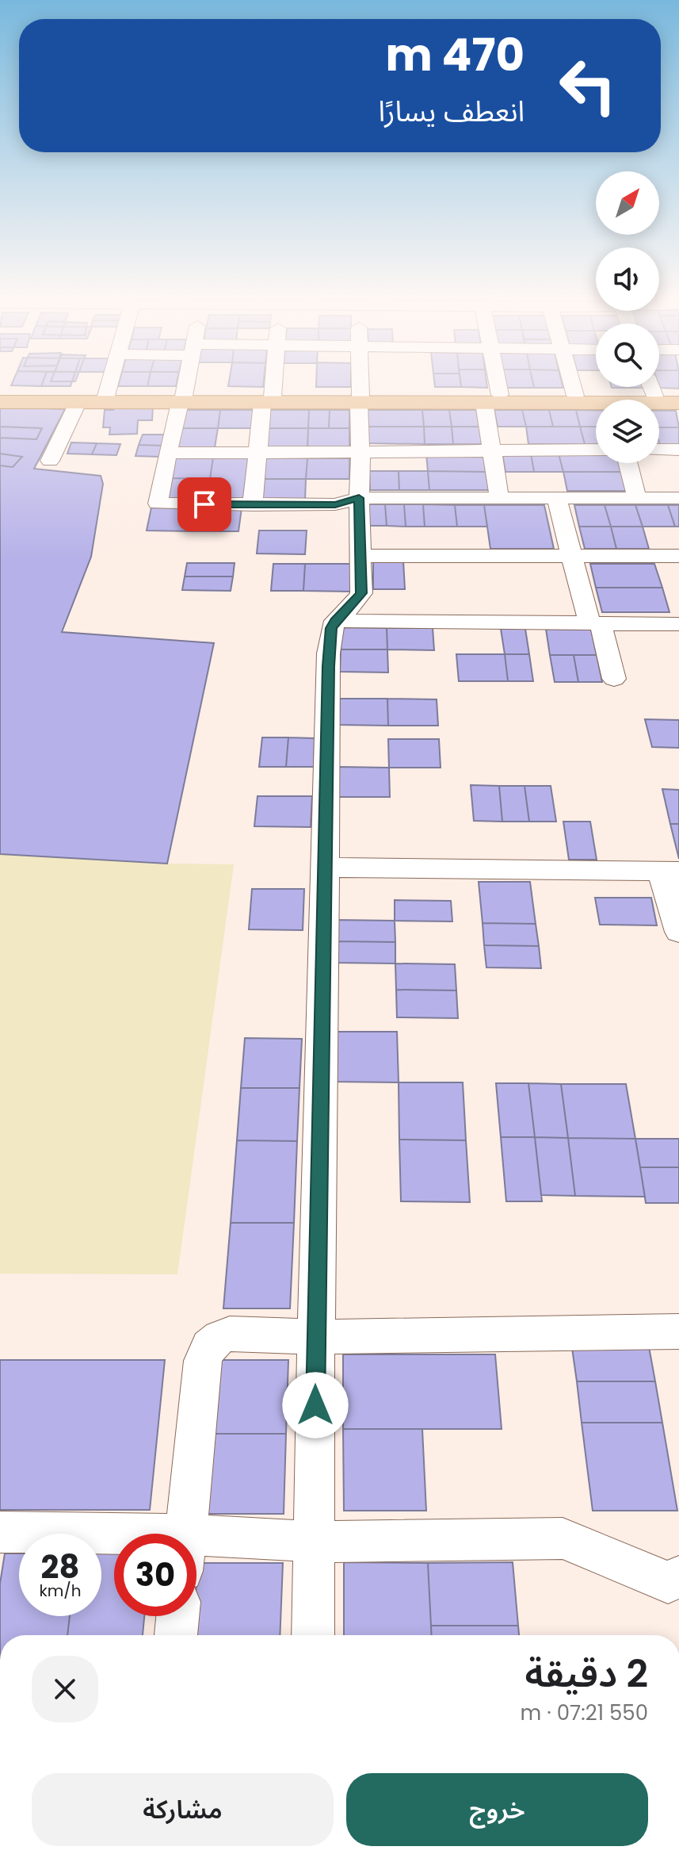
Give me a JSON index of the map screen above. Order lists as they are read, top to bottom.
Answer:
{
  "north": "top right",
  "page": {
    "turn": ["470 m", "انعطف يسارًا"],
    "speed": "28 km/h",
    "limit": "30",
    "heading": ["2 دقيقة", "550 m · 07:21"],
    "buttons": ["خروج", "مشاركة"]
  }
}
